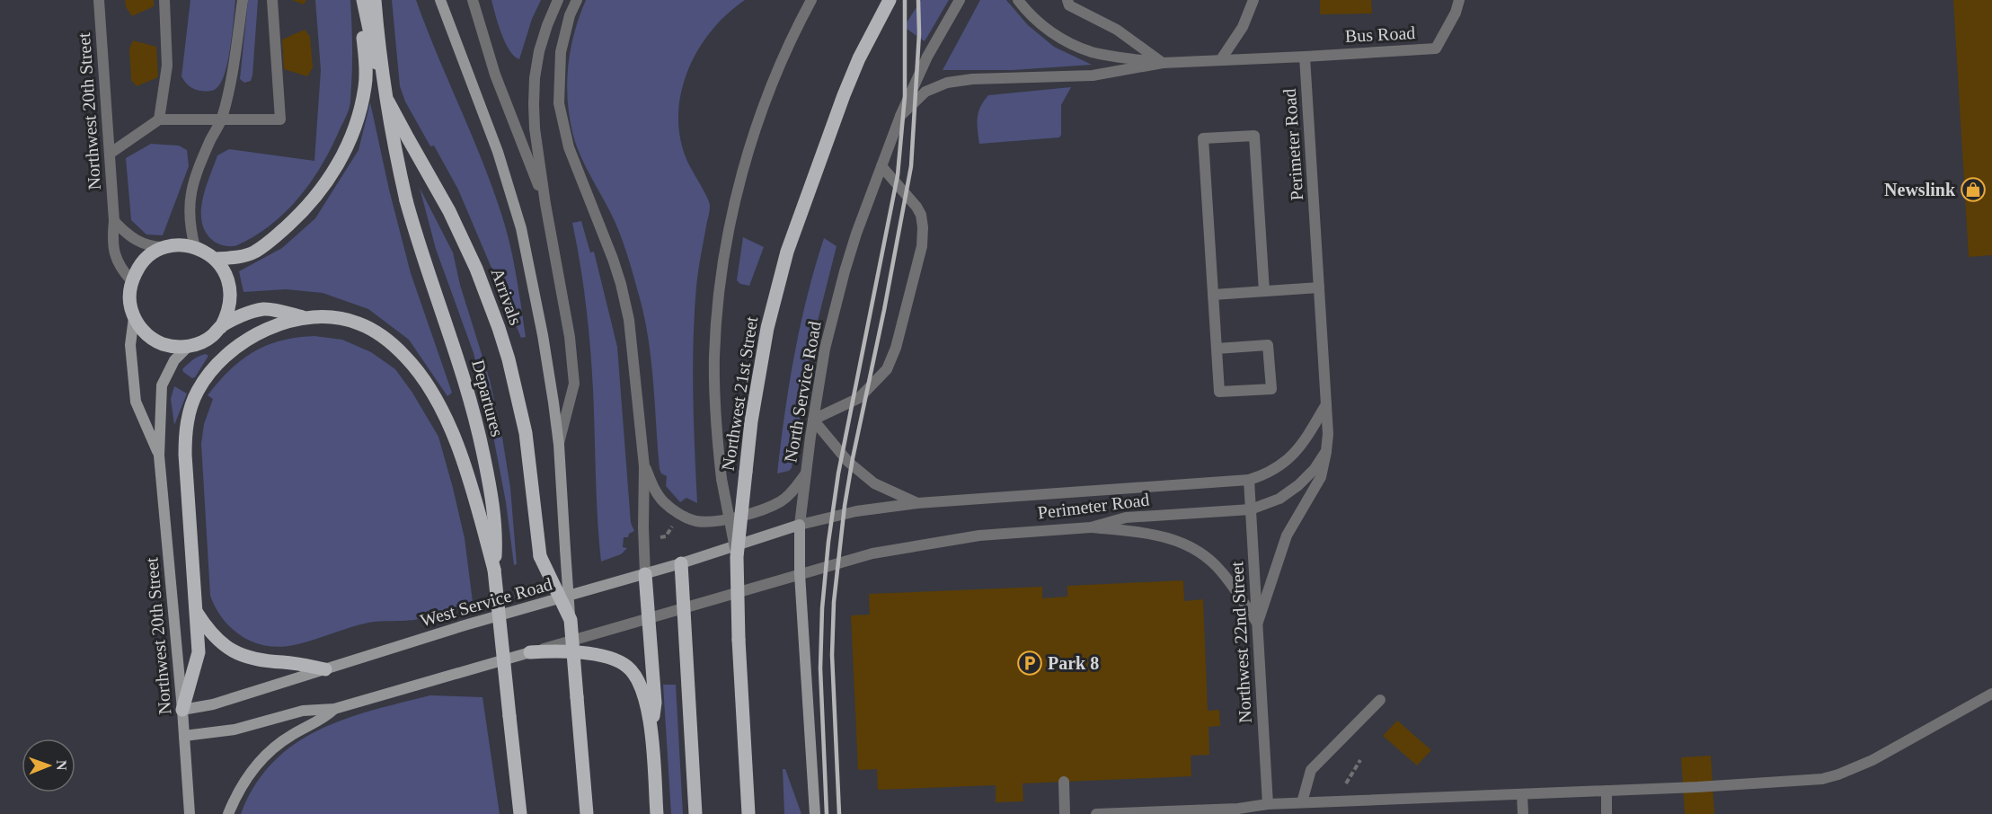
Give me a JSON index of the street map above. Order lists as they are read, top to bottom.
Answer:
{
  "streets": {
    "main road": ["Arrivals", "Northwest 21st Street", "Departures"],
    "street": [
      "Bus Road",
      "Northwest 20th Street",
      "Perimeter Road",
      "North Service Road",
      "West Service Road",
      "Northwest 22nd Street"
    ]
  },
  "crossings": [
    ["Bus Road", "Perimeter Road"],
    ["Northwest 20th Street", "West Service Road"],
    ["Perimeter Road", "North Service Road"],
    ["Perimeter Road", "West Service Road"],
    ["Perimeter Road", "Northwest 22nd Street"],
    ["North Service Road", "West Service Road"]
  ],
  "places": {
    "shop": ["Newslink"],
    "parking": ["Park 8"]
  },
  "north": "right"
}
